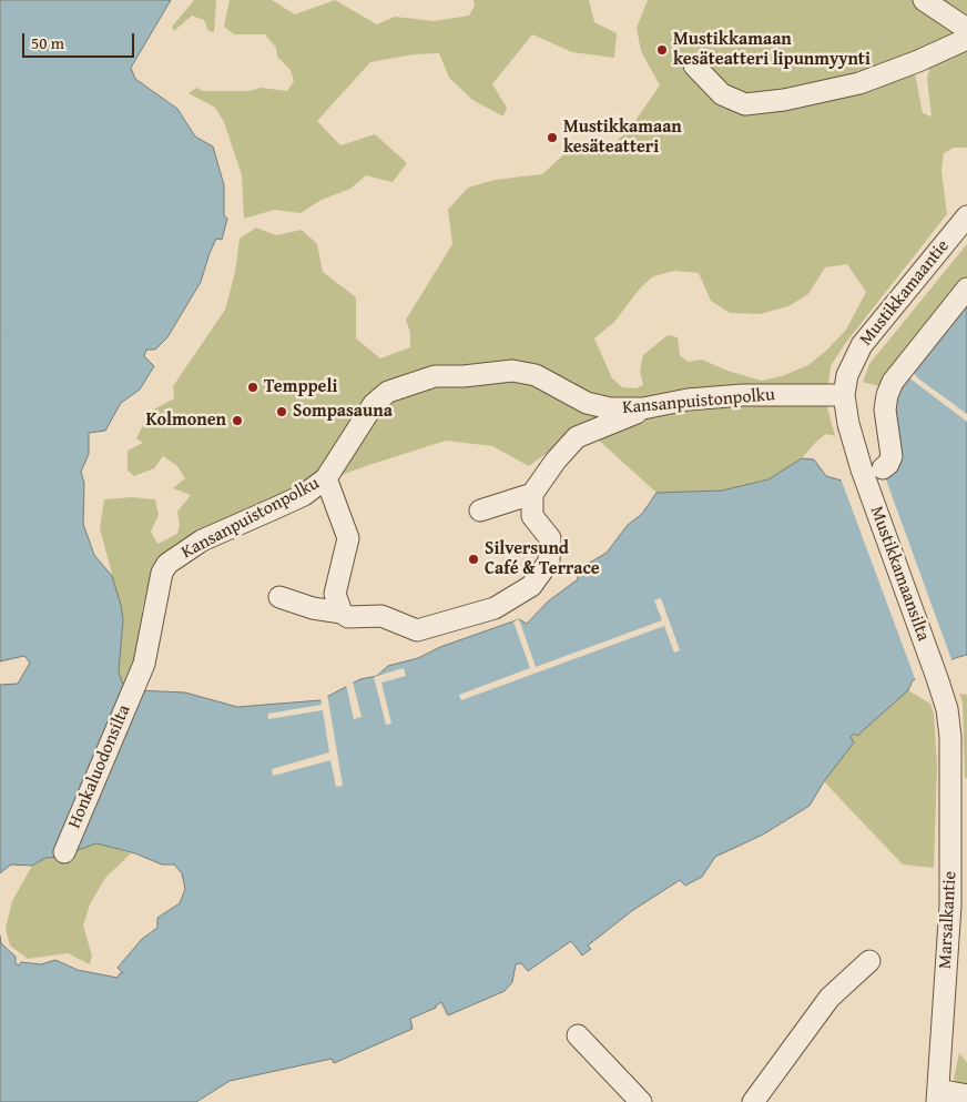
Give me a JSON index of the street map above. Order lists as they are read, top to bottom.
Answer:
{
  "streets": {
    "street": [
      "Mustikkamaantie",
      "Kansanpuistonpolku",
      "Mustikkamaansilta",
      "Honkaluodonsilta",
      "Marsalkantie"
    ]
  },
  "crossings": [
    ["Mustikkamaantie", "Kansanpuistonpolku"],
    ["Mustikkamaantie", "Mustikkamaansilta"],
    ["Kansanpuistonpolku", "Honkaluodonsilta"],
    ["Mustikkamaansilta", "Marsalkantie"]
  ],
  "places": [
    "Mustikkamaan kesäteatteri lipunmyynti",
    "Mustikkamaan kesäteatteri",
    "Temppeli",
    "Sompasauna",
    "Kolmonen",
    "Silversund Café & Terrace"
  ],
  "scale_bar": "50 m"
}
